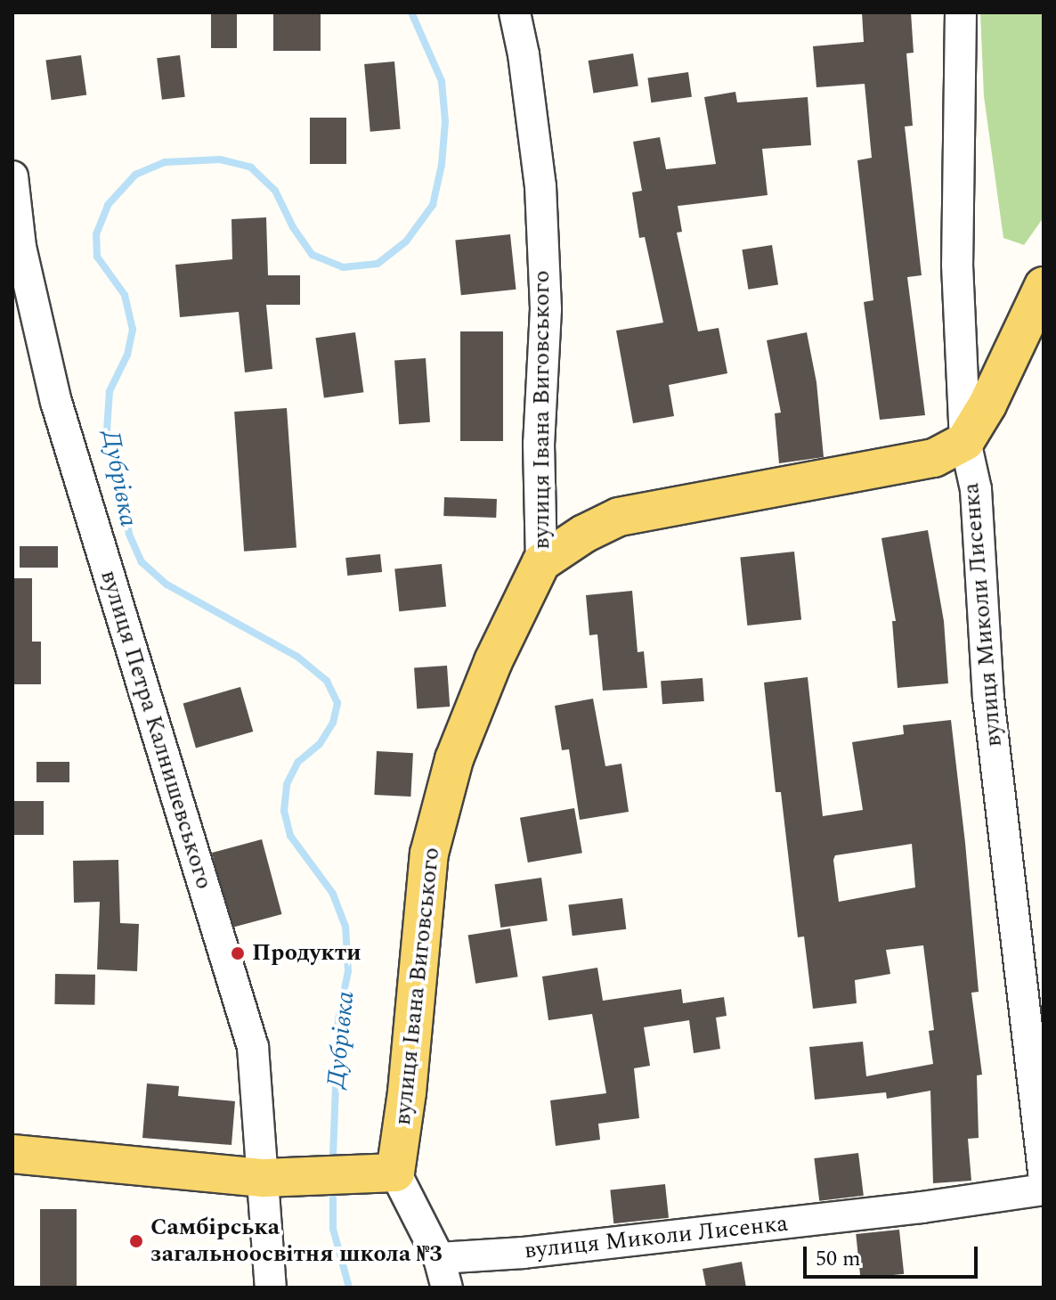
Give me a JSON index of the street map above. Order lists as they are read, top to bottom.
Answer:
{
  "streets": {
    "main road": ["вулиця Івана Виговського"],
    "street": ["вулиця Миколи Лисенка", "вулиця Петра Калнишевського"]
  },
  "water": ["Дубрівка"],
  "places": ["Продукти", "Самбірська загальноосвітня школа №3"],
  "scale_bar": "50 m"
}
